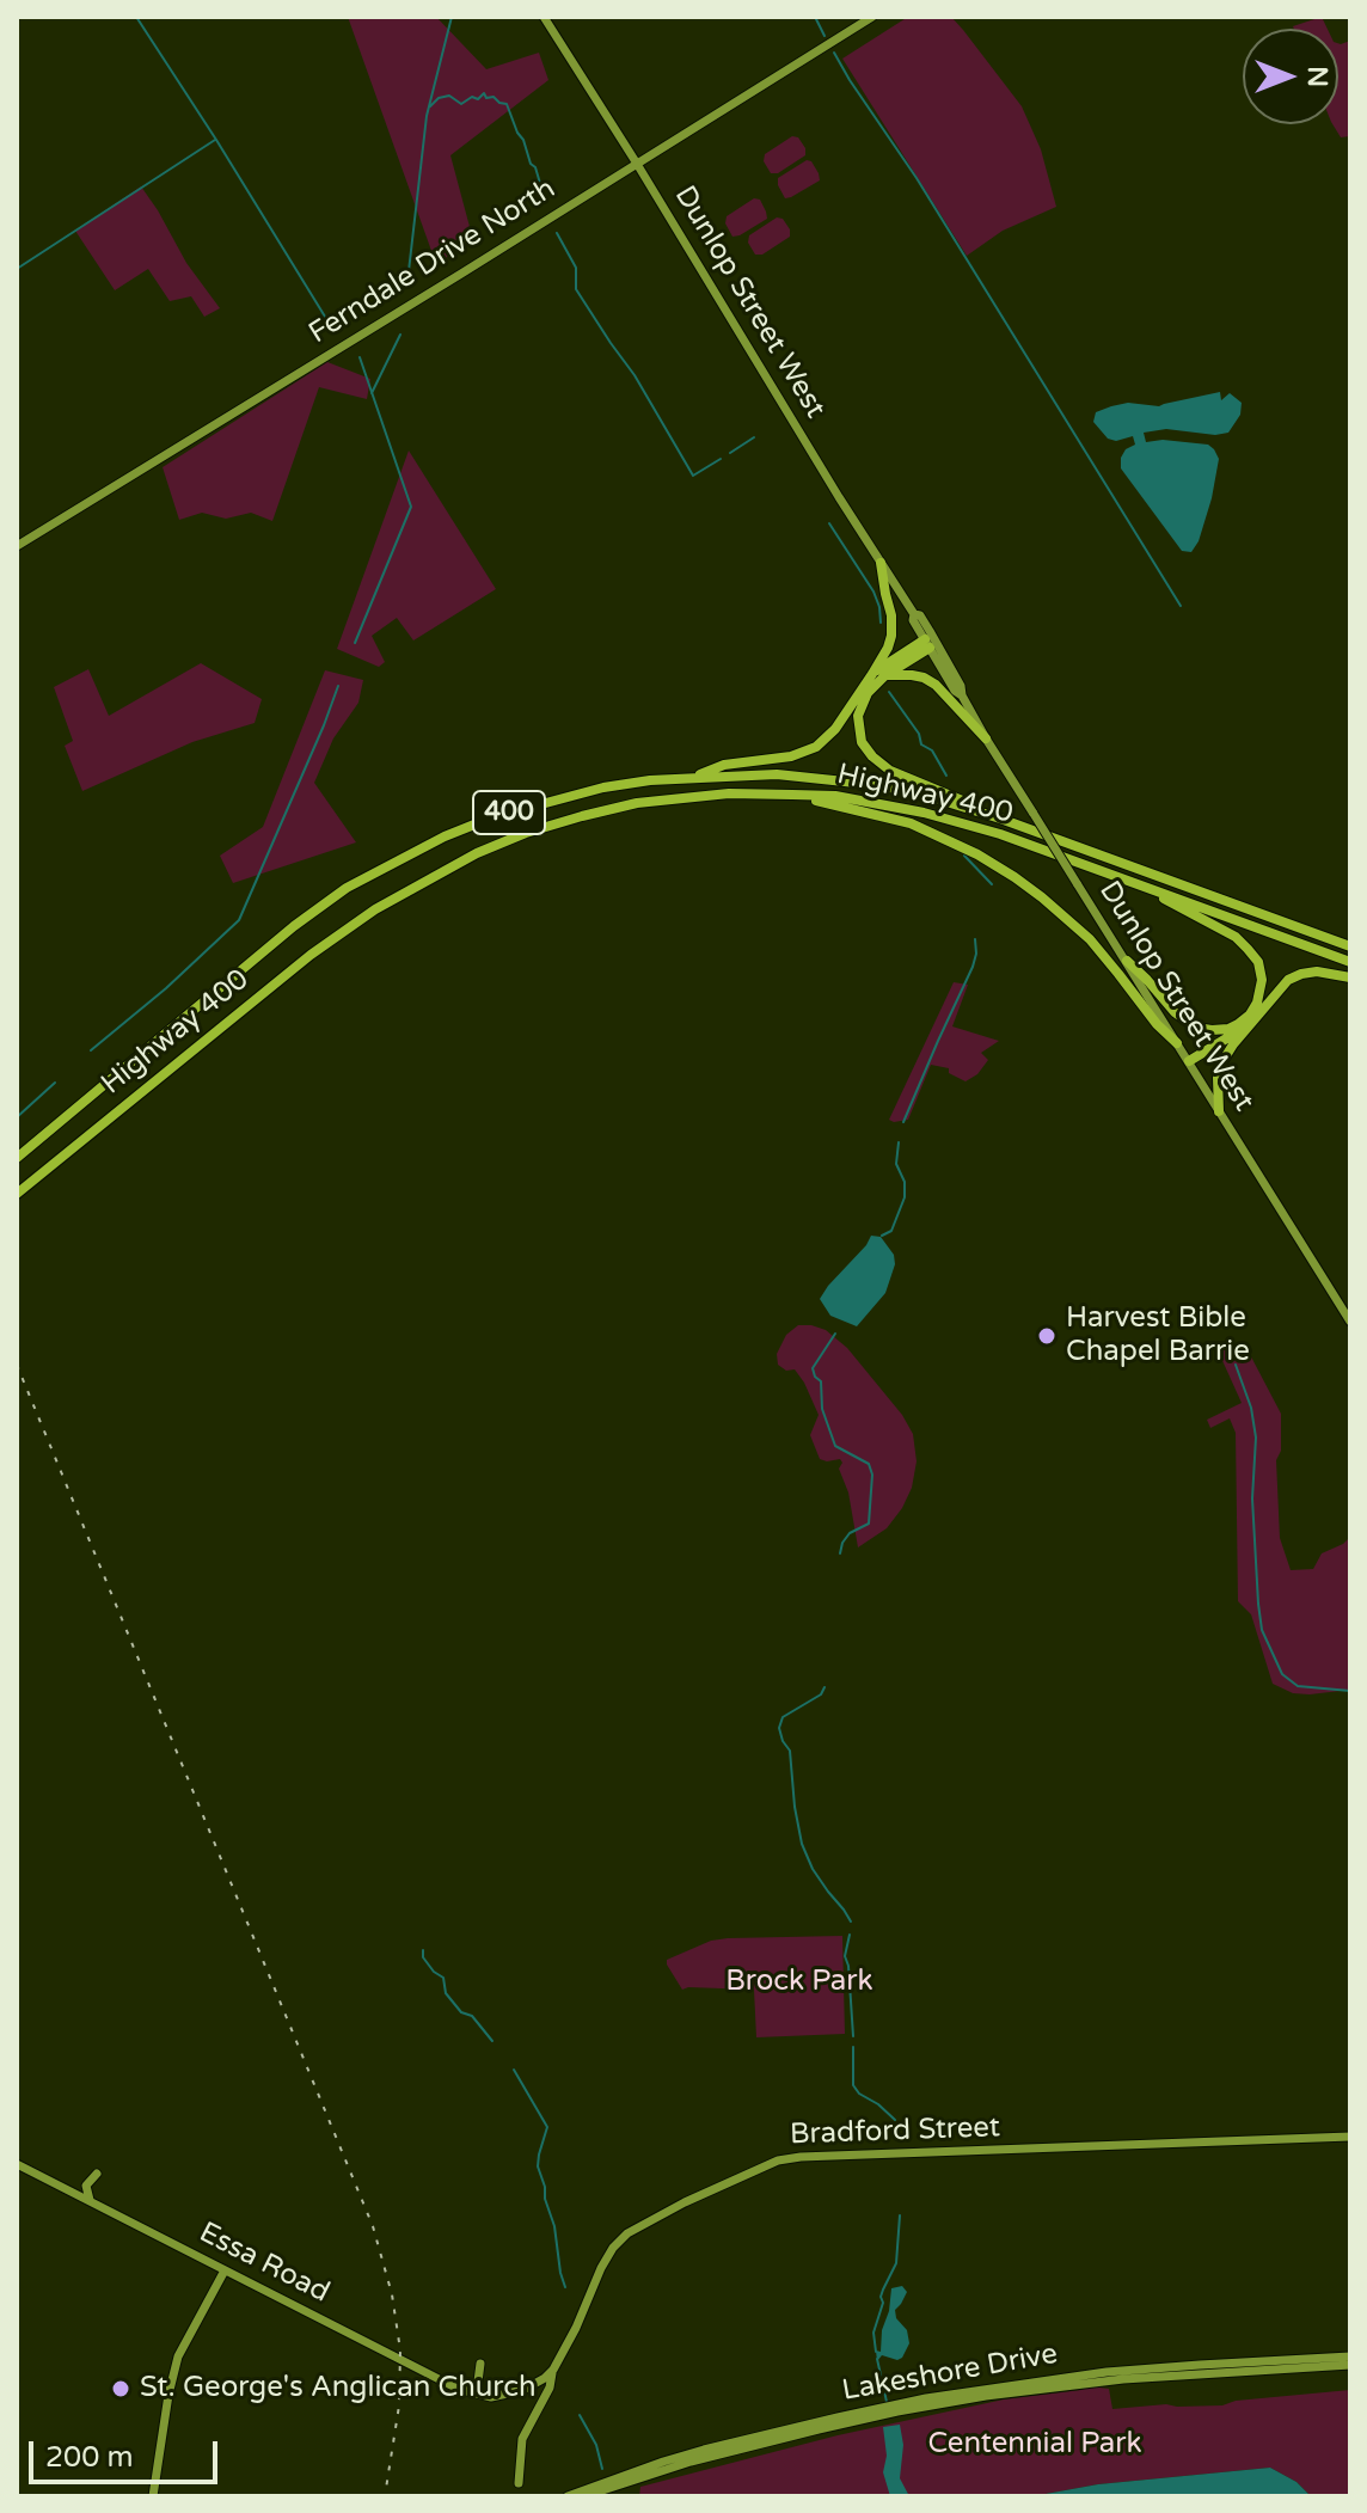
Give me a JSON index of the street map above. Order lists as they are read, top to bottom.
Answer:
{
  "streets": {
    "highway": ["Highway 400", "400"],
    "main road": [
      "Ferndale Drive North",
      "Dunlop Street West",
      "Bradford Street",
      "Essa Road",
      "Lakeshore Drive"
    ]
  },
  "crossings": [
    ["Ferndale Drive North", "Dunlop Street West"],
    ["Bradford Street", "Essa Road"]
  ],
  "parks": ["Brock Park", "Centennial Park"],
  "places": ["Harvest Bible Chapel Barrie", "St. George's Anglican Church"],
  "scale_bar": "200 m",
  "north": "right"
}
